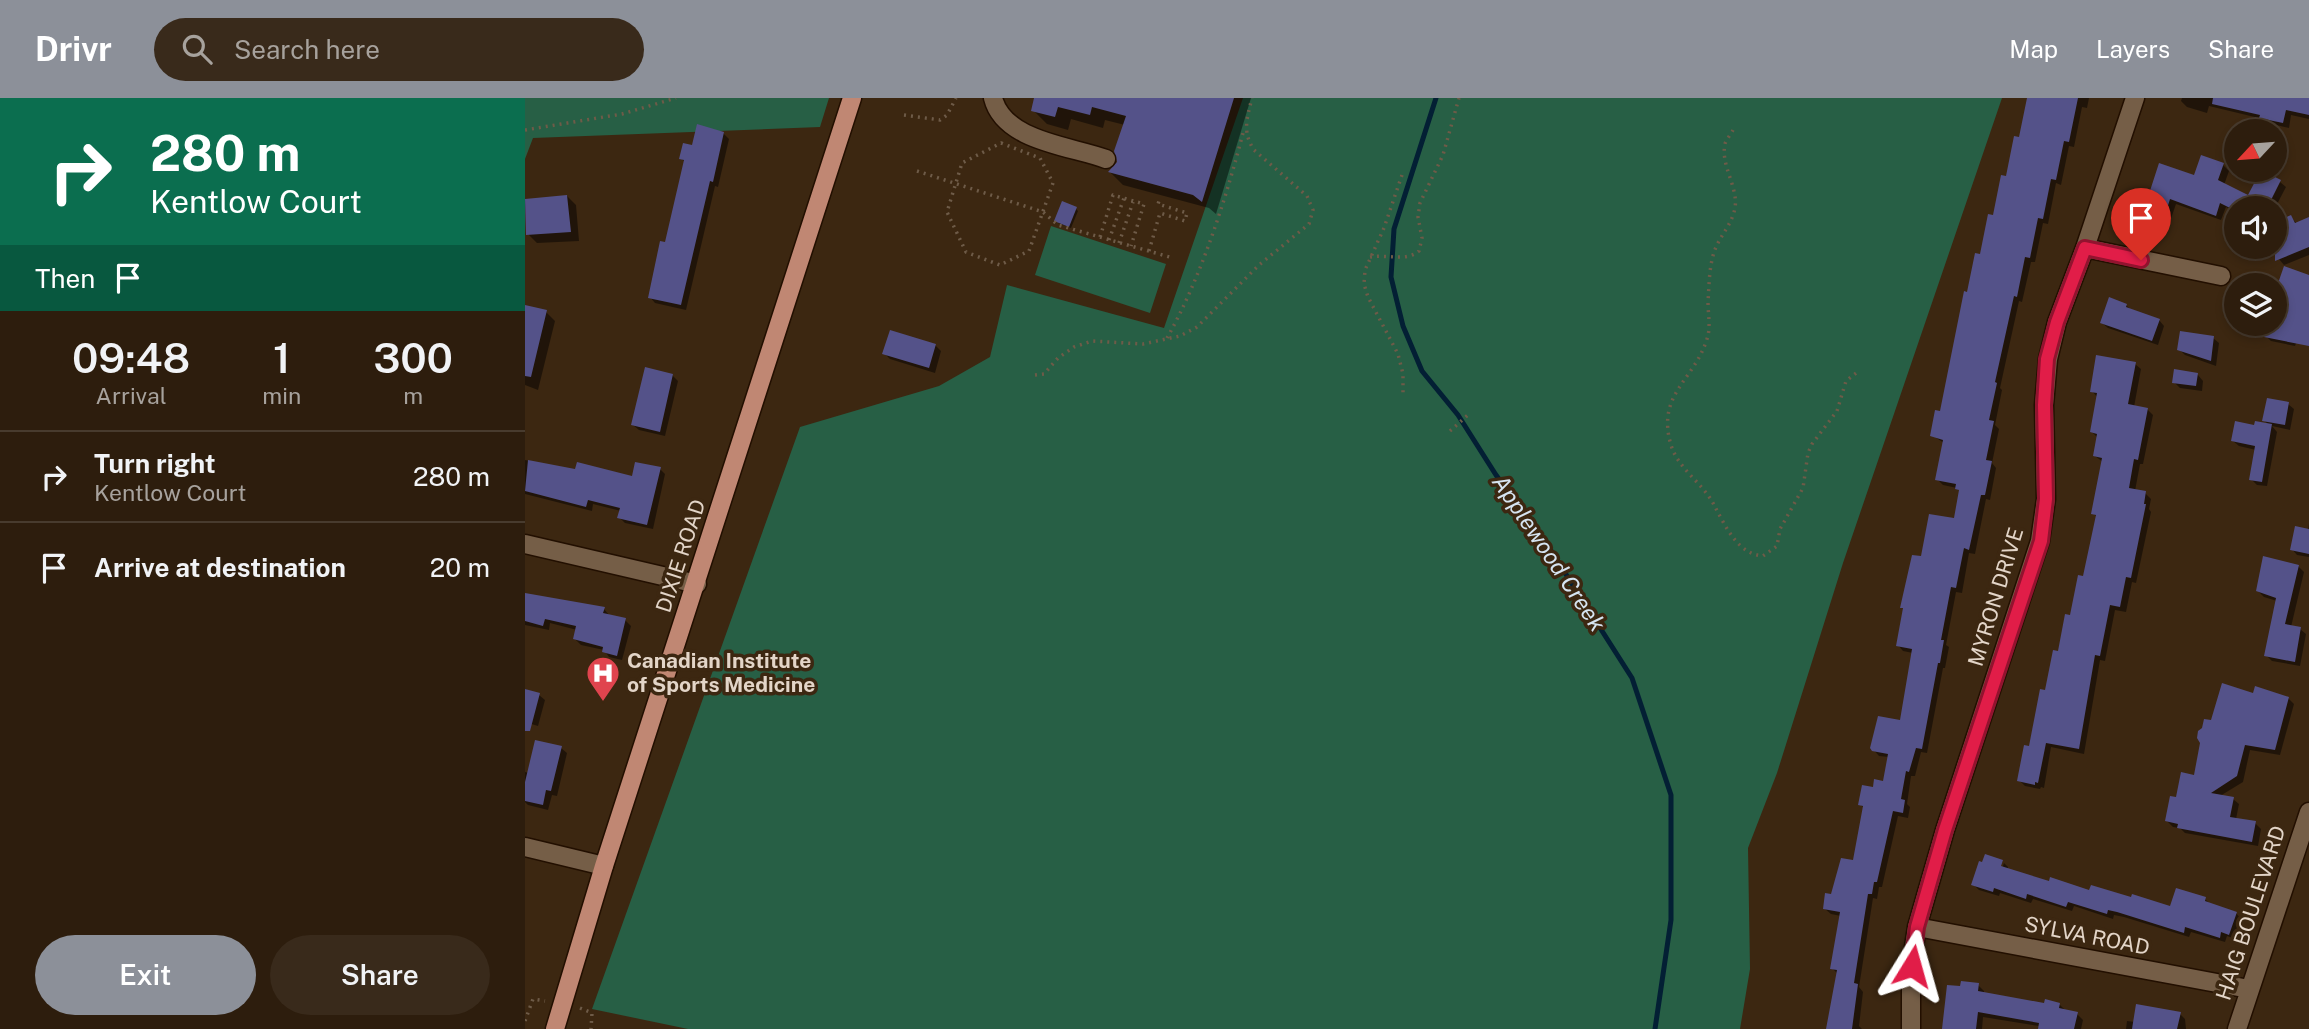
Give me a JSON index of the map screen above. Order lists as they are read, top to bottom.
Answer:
{
  "streets": {
    "main road": ["DIXIE ROAD"],
    "street": ["MYRON DRIVE", "HAIG BOULEVARD", "SYLVA ROAD"]
  },
  "crossings": [
    ["MYRON DRIVE", "SYLVA ROAD"],
    ["HAIG BOULEVARD", "SYLVA ROAD"]
  ],
  "water": ["Applewood Creek"],
  "places": {
    "hospital": ["Canadian Institute of Sports Medicine"]
  },
  "north": "bottom left",
  "page": {
    "header": "Drivr",
    "search": "Search here",
    "nav": ["Map", "Layers", "Share"],
    "turn": ["280 m", "Kentlow Court"],
    "then": "Then",
    "eta": [
      "09:48",
      "Arrival",
      "1",
      "min",
      "300",
      "m"
    ],
    "list": [
      {
        "name": "Turn right",
        "note": "Kentlow Court",
        "value": "280 m"
      },
      {
        "name": "Arrive at destination",
        "value": "20 m"
      }
    ],
    "buttons": ["Exit", "Share"]
  }
}
